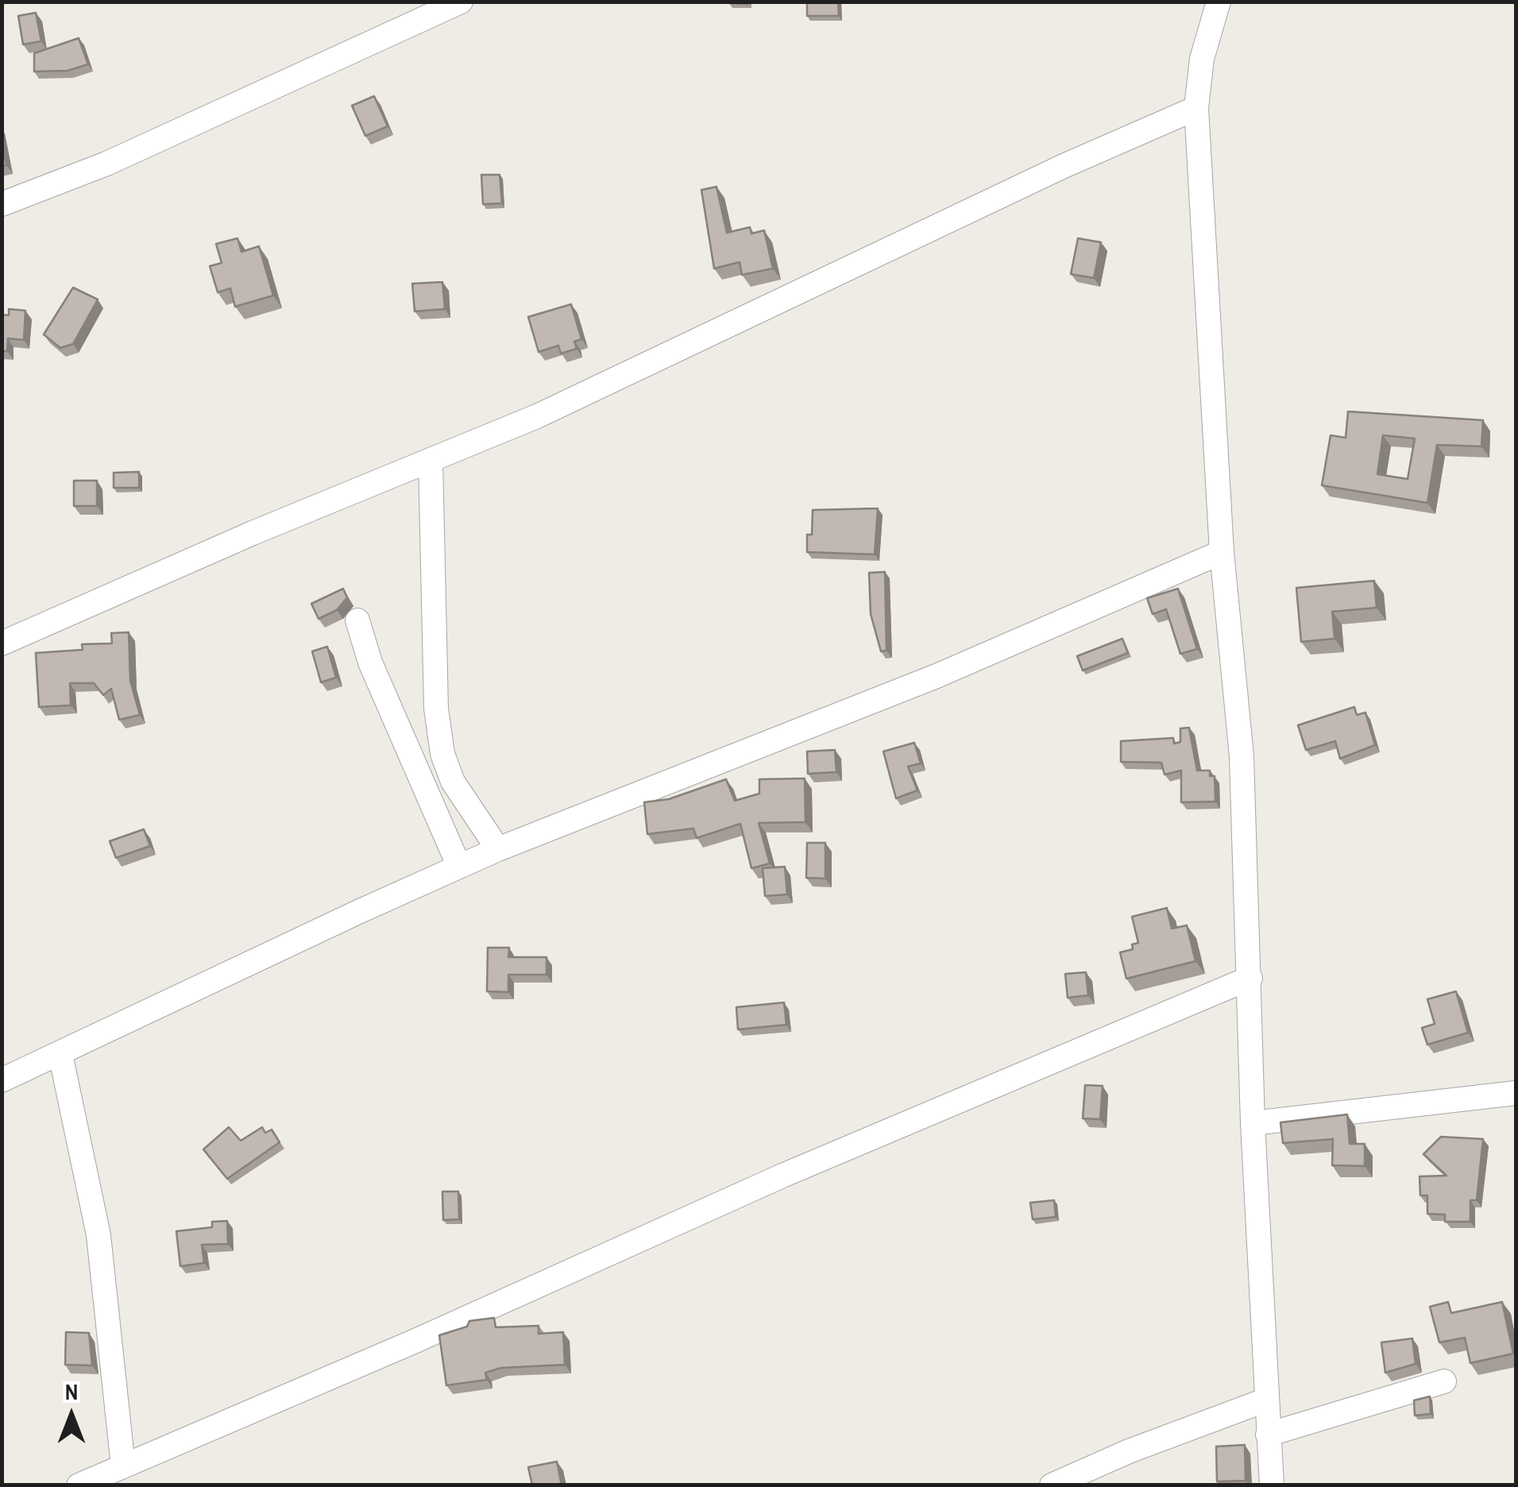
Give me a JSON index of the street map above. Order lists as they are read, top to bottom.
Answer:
{
  "north": "top"
}
